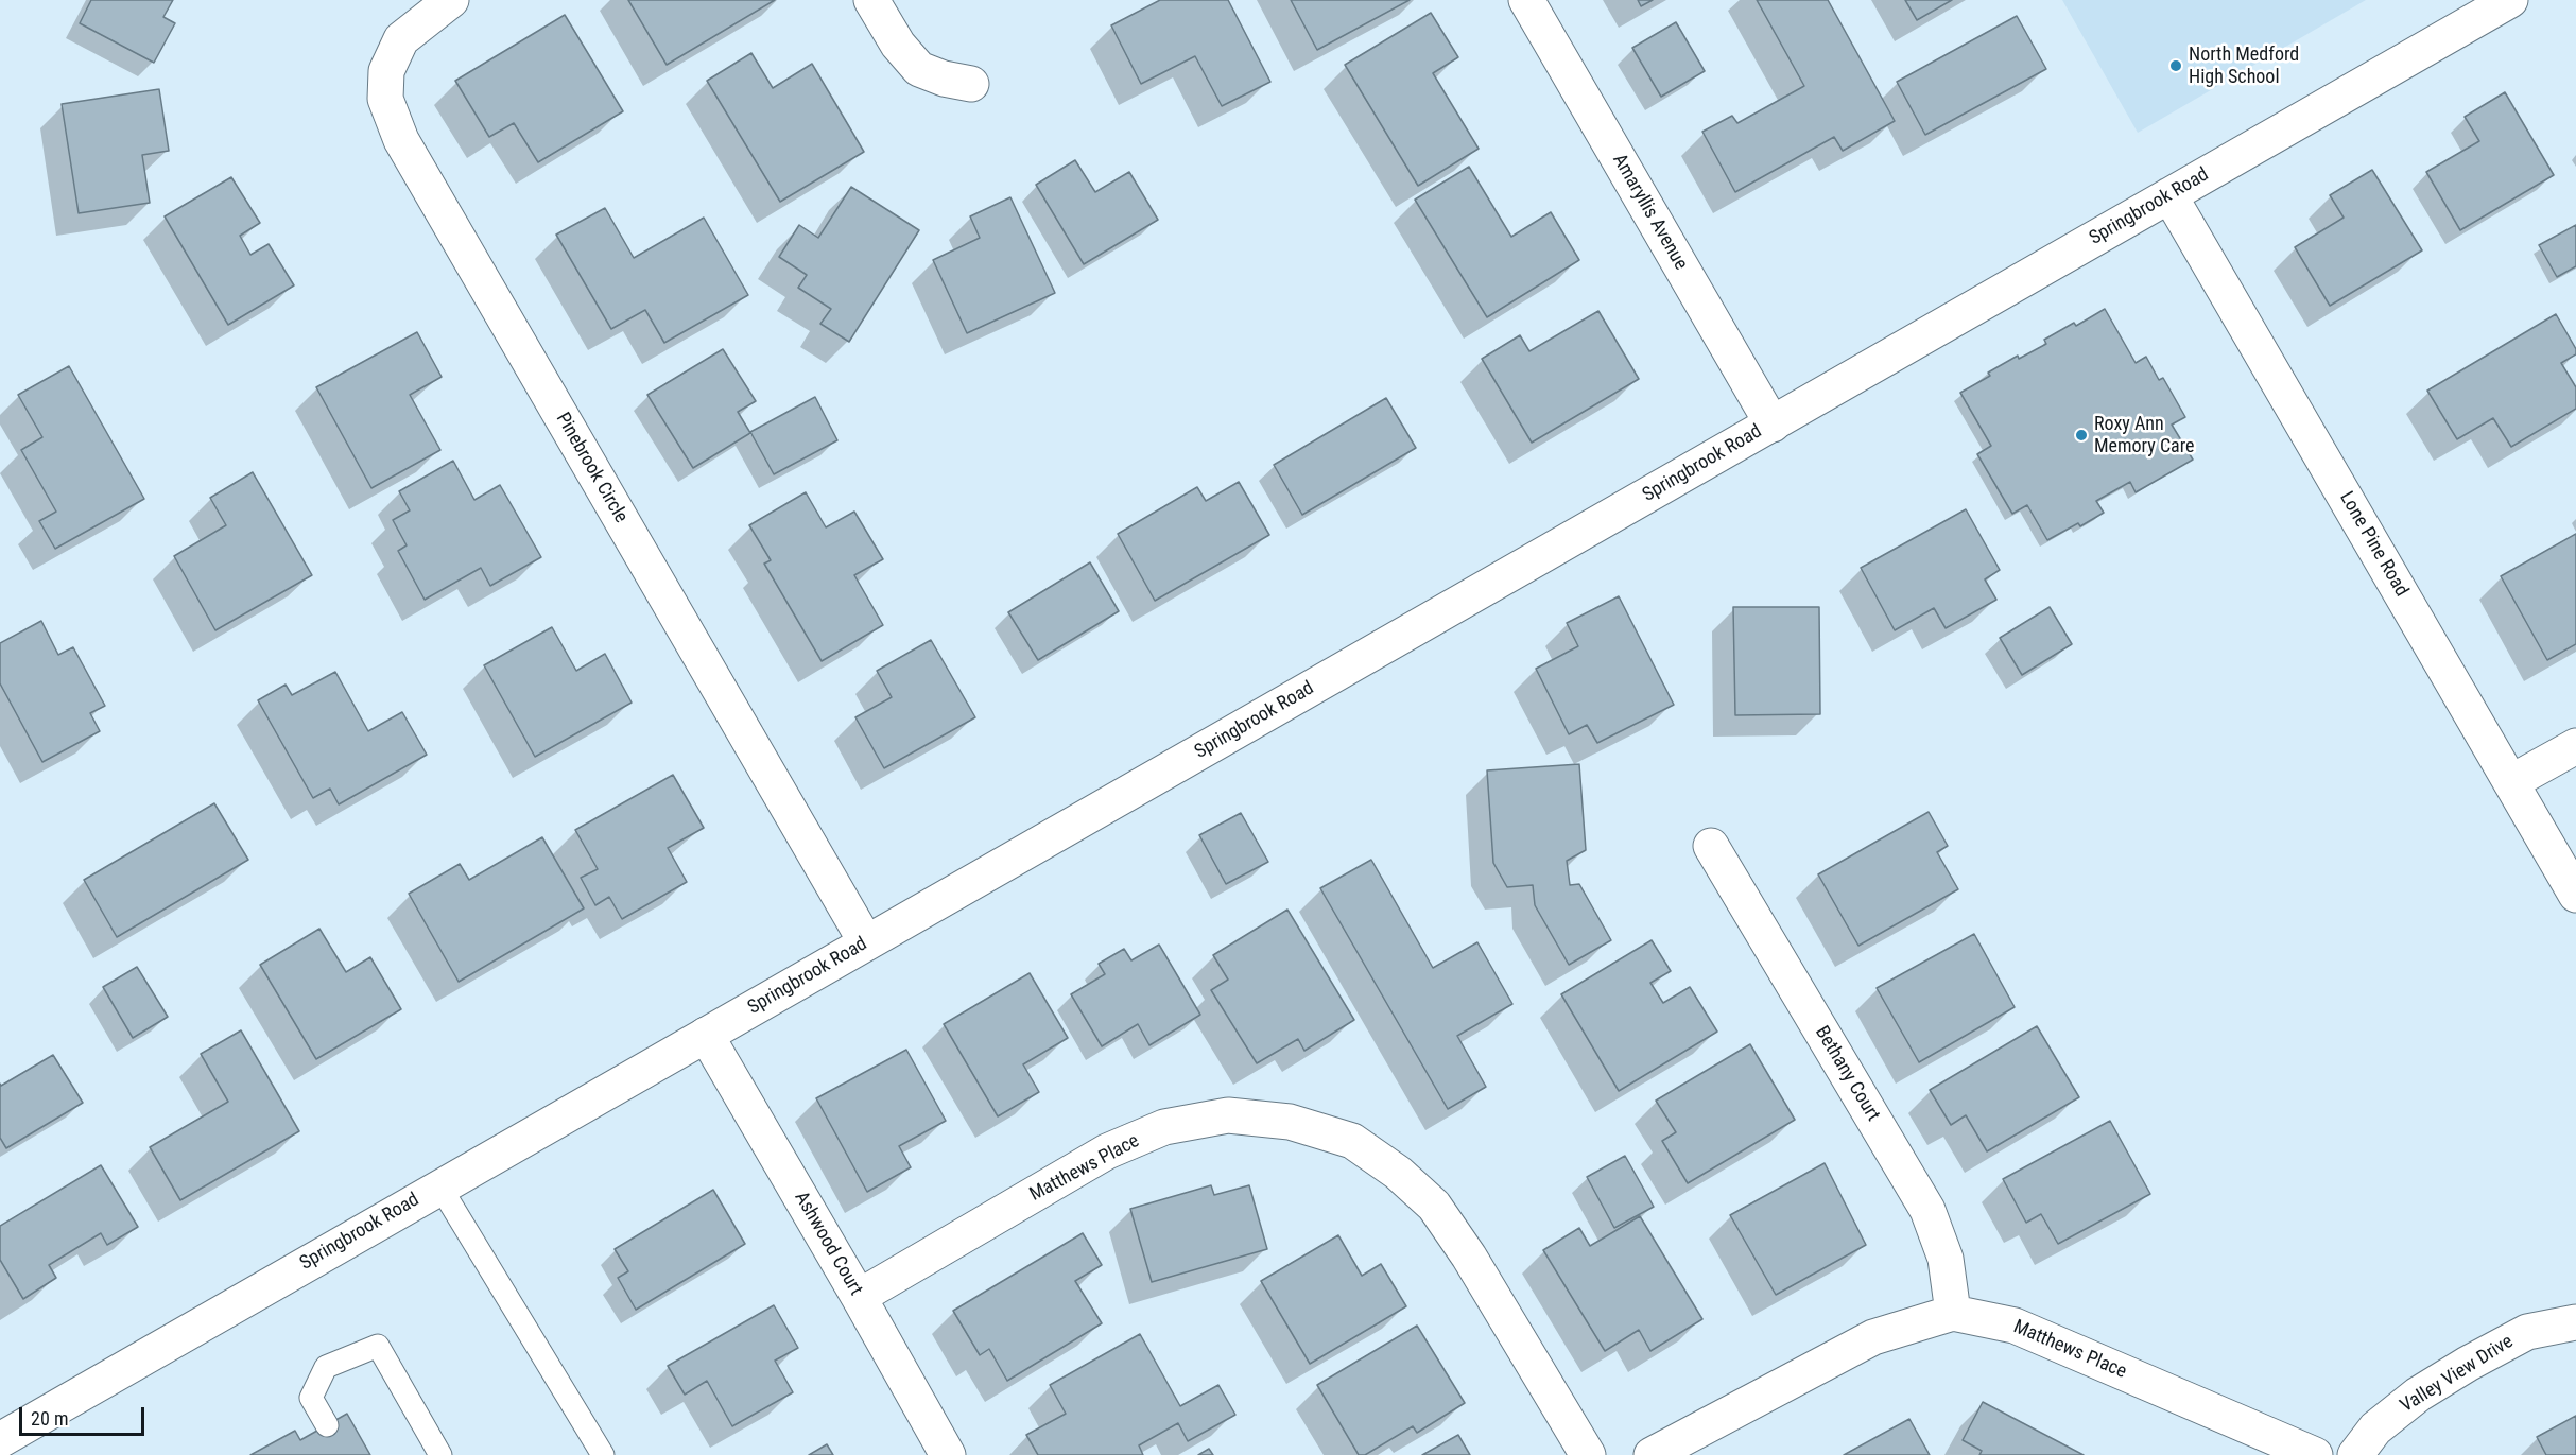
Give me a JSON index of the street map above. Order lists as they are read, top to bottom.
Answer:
{
  "streets": {
    "street": [
      "Springbrook Road",
      "Amaryllis Avenue",
      "Pinebrook Circle",
      "Lone Pine Road",
      "Bethany Court",
      "Matthews Place",
      "Ashwood Court",
      "Valley View Drive"
    ]
  },
  "crossings": [
    ["Springbrook Road", "Amaryllis Avenue"],
    ["Springbrook Road", "Pinebrook Circle"],
    ["Springbrook Road", "Lone Pine Road"],
    ["Springbrook Road", "Ashwood Court"],
    ["Bethany Court", "Matthews Place"],
    ["Matthews Place", "Ashwood Court"]
  ],
  "places": ["North Medford High School", "Roxy Ann Memory Care"],
  "scale_bar": "20 m"
}
